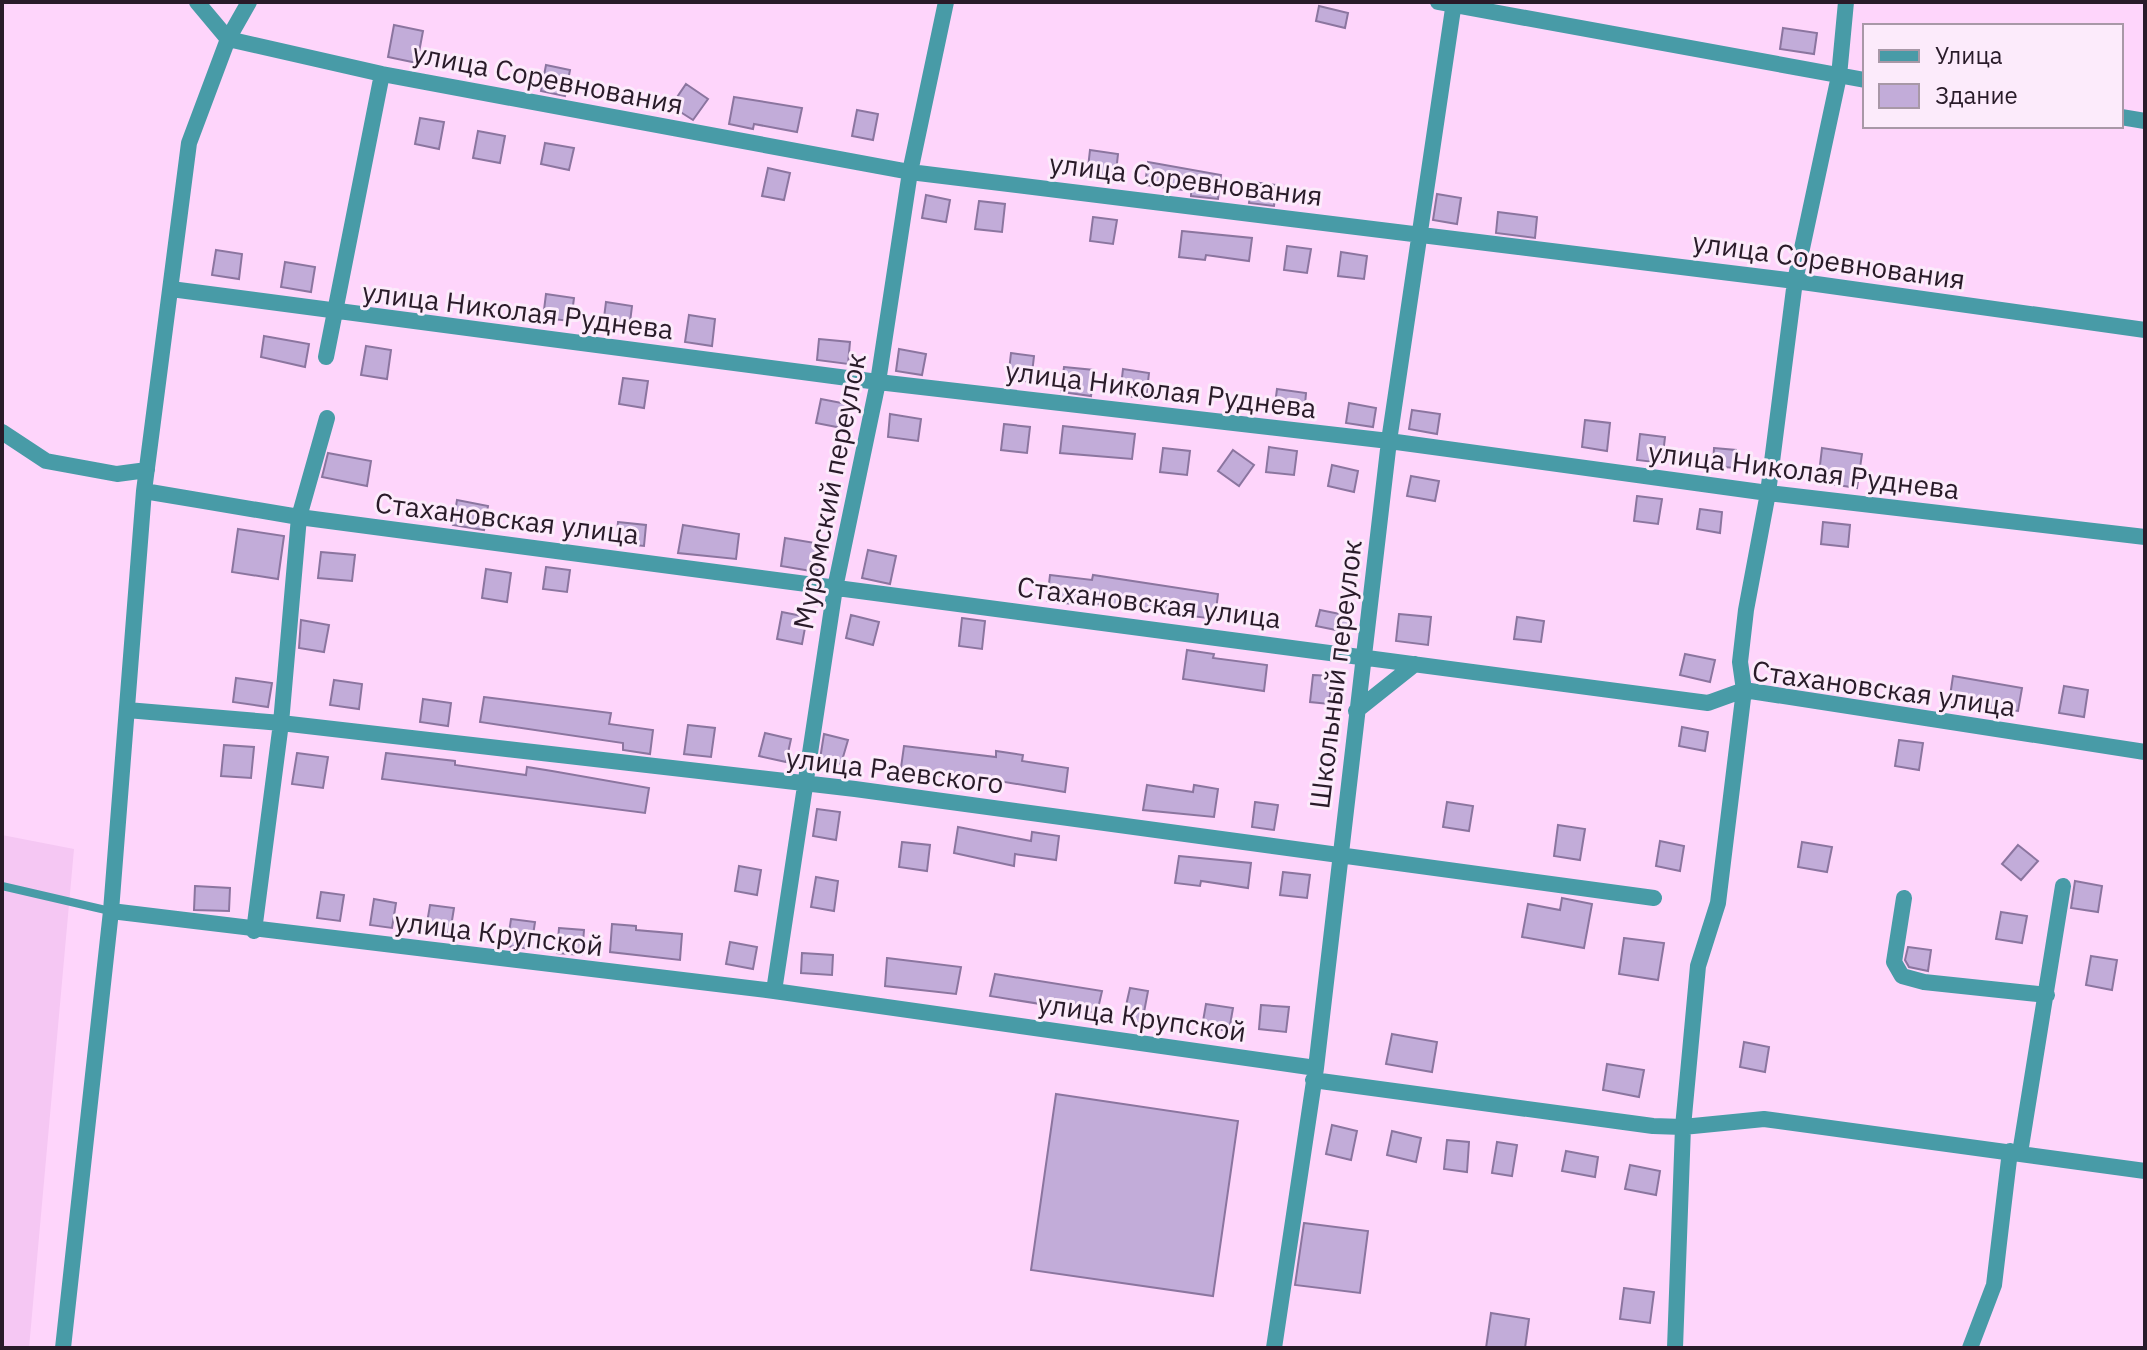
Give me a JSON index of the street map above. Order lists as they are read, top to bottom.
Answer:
{
  "streets": {
    "street": [
      "улица Соревнования",
      "улица Николая Руднева",
      "Муромский переулок",
      "Стахановская улица",
      "Школьный переулок",
      "улица Раевского",
      "улица Крупской"
    ]
  },
  "crossings": [
    ["улица Соревнования", "Муромский переулок"],
    ["улица Соревнования", "Школьный переулок"],
    ["улица Николая Руднева", "Муромский переулок"],
    ["улица Николая Руднева", "Школьный переулок"],
    ["Муромский переулок", "Стахановская улица"],
    ["Муромский переулок", "улица Раевского"],
    ["Муромский переулок", "улица Крупской"],
    ["Стахановская улица", "Школьный переулок"],
    ["Школьный переулок", "улица Раевского"],
    ["Школьный переулок", "улица Крупской"]
  ],
  "legend": ["Улица", "Здание"]
}
